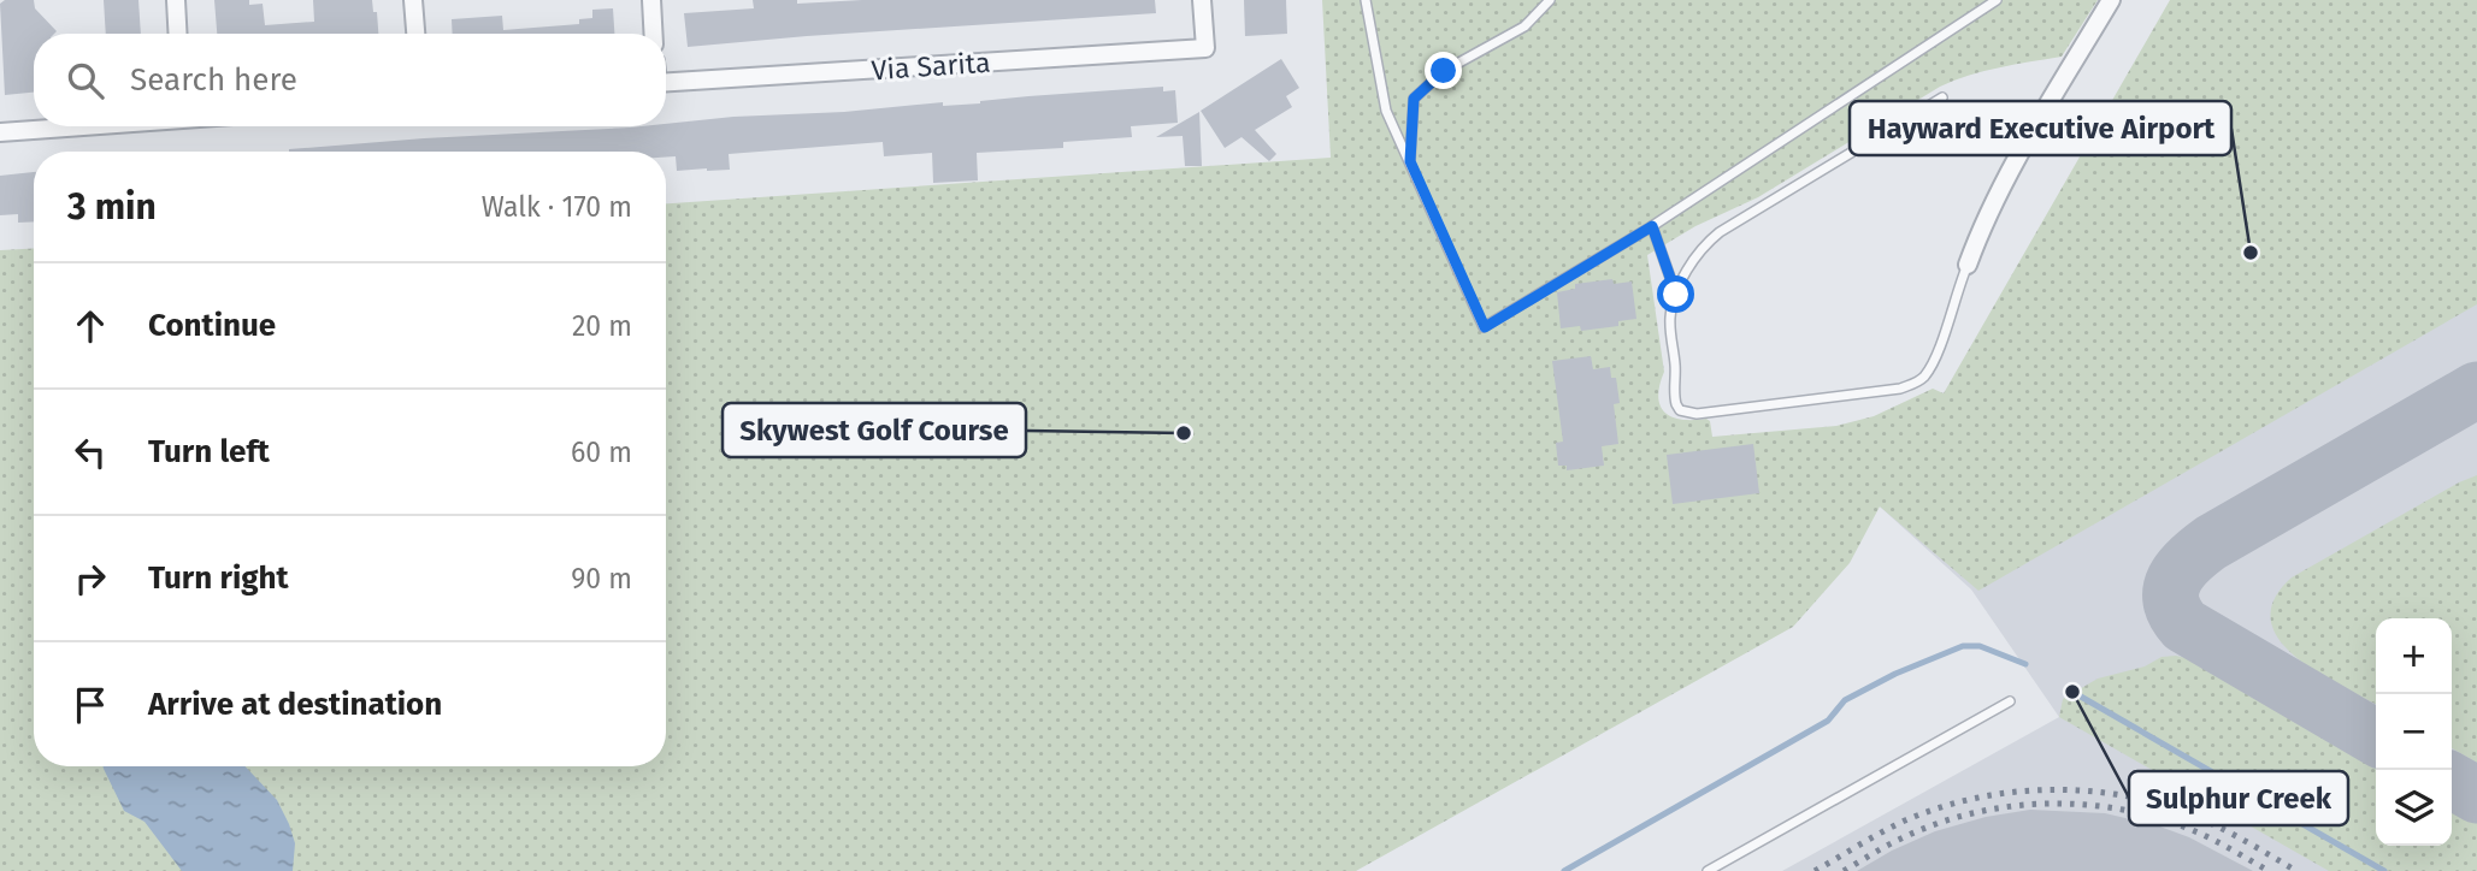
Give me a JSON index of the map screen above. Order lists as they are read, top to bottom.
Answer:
{
  "streets": {
    "street": ["Via Sarita"]
  },
  "places": ["Hayward Executive Airport", "Skywest Golf Course", "Sulphur Creek"],
  "page": {
    "search": "Search here",
    "heading": ["3 min", "Walk · 170 m"],
    "list": [
      ["Continue", "20 m"],
      ["Turn left", "60 m"],
      ["Turn right", "90 m"],
      "Arrive at destination"
    ],
    "map_buttons": ["+", "−"]
  }
}
